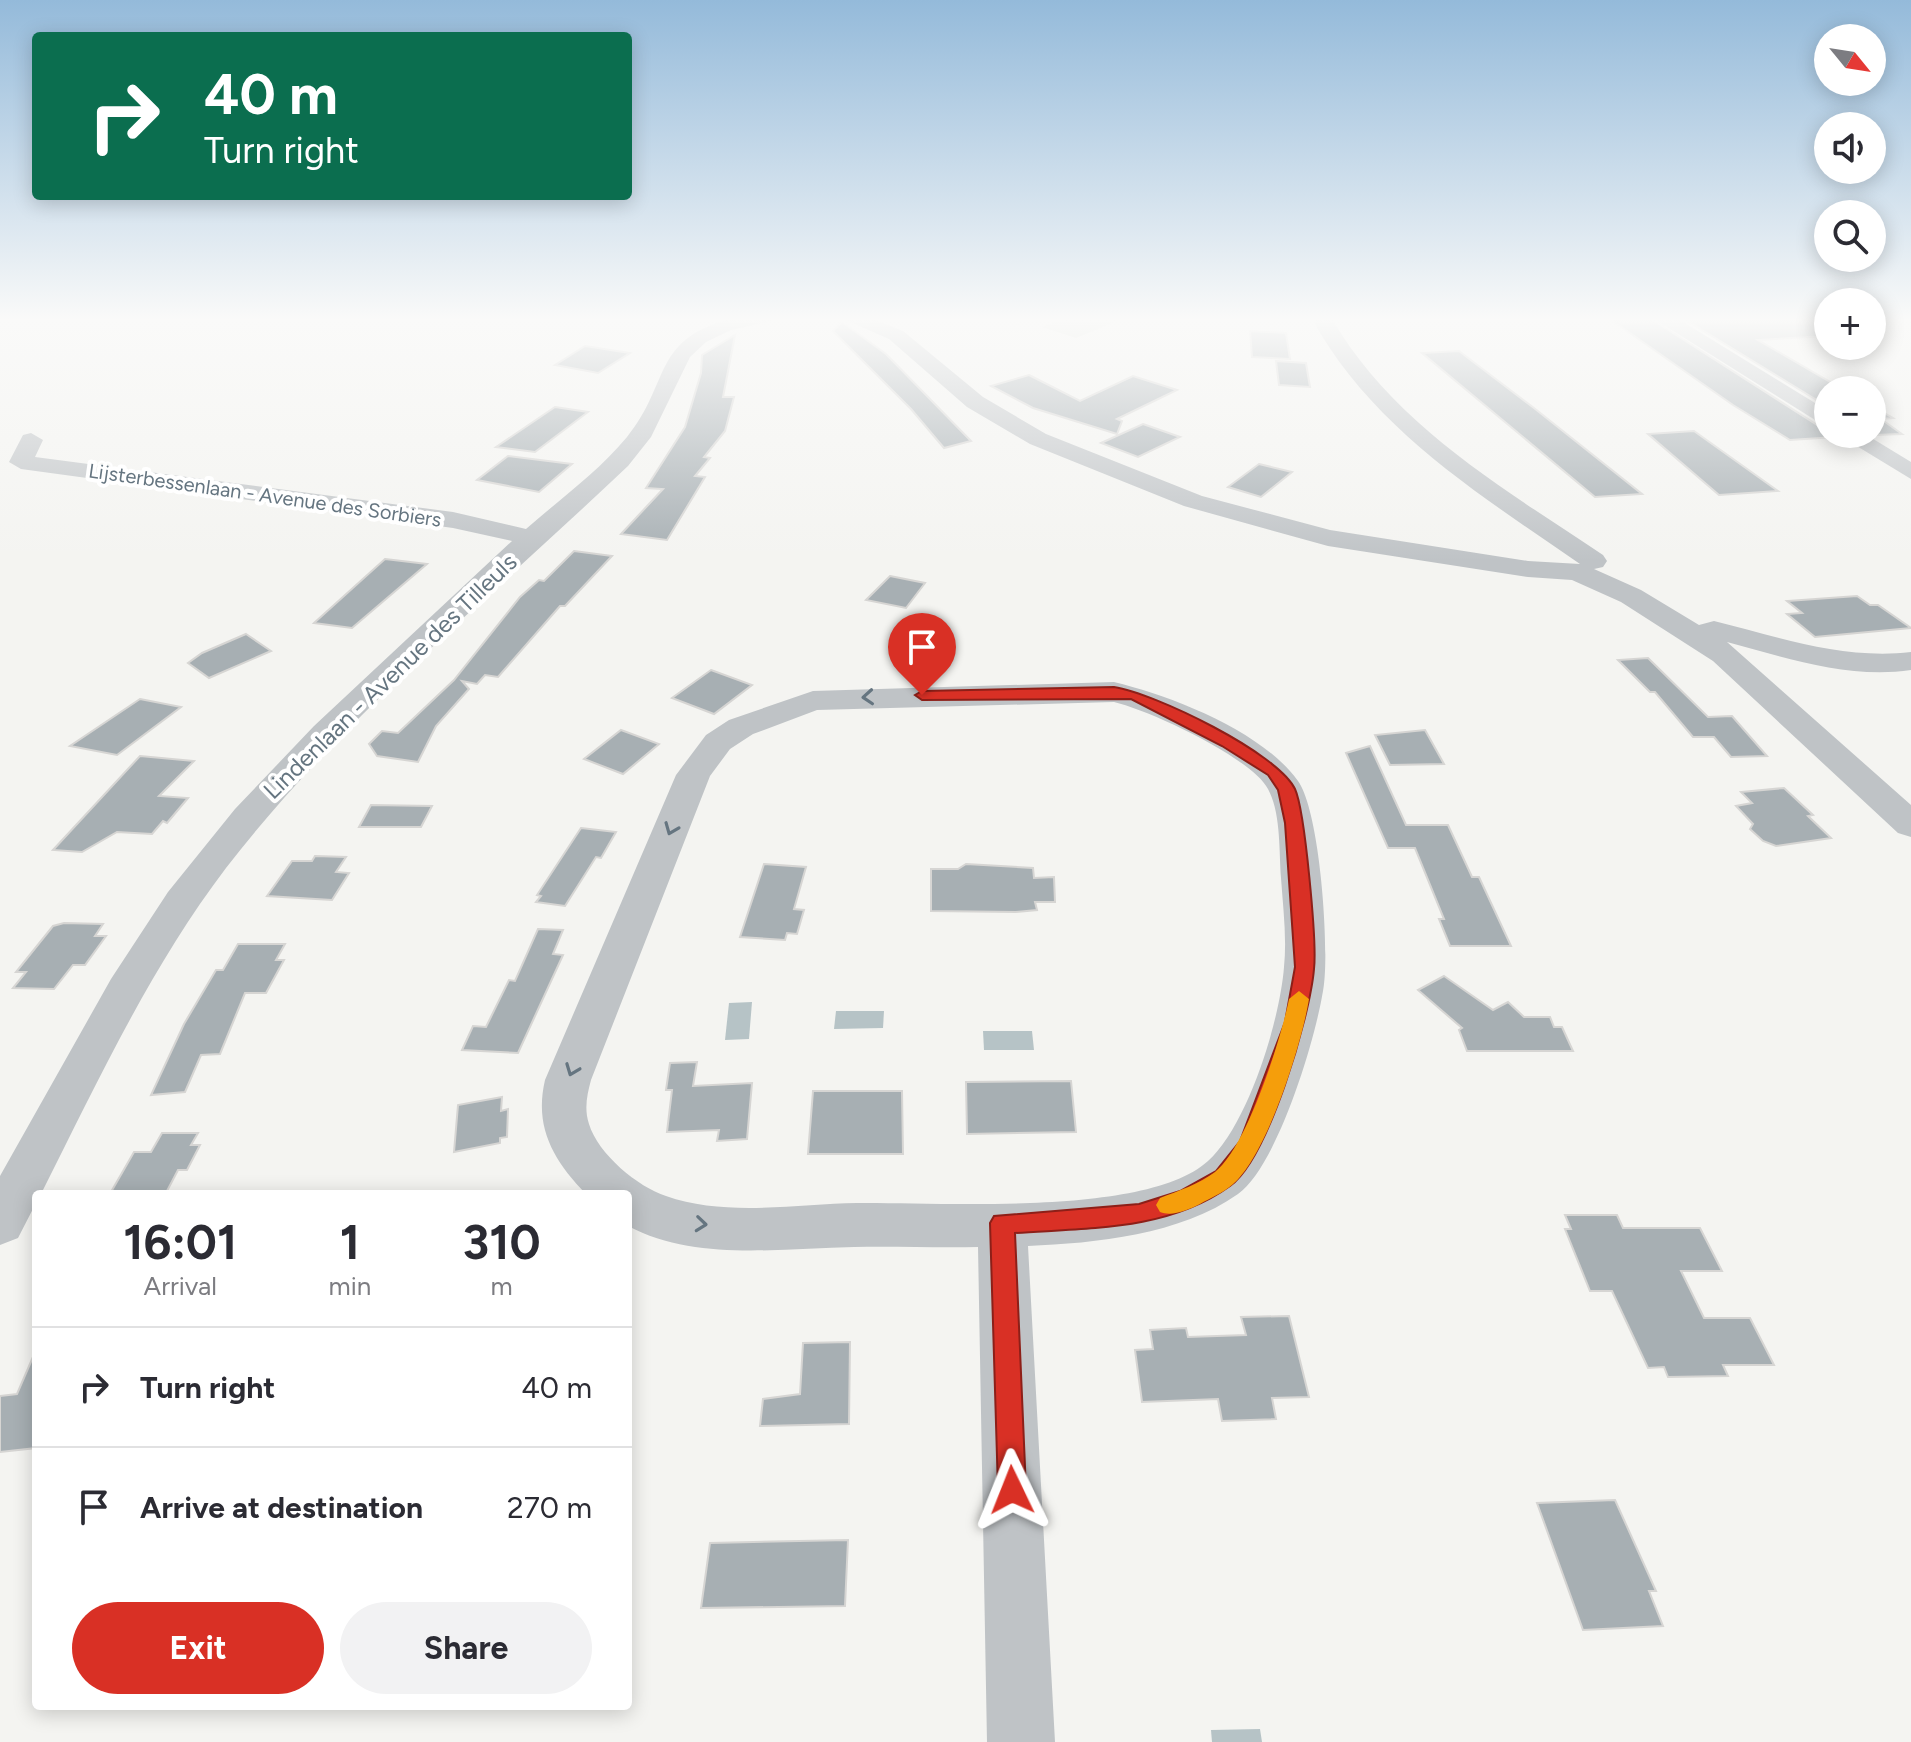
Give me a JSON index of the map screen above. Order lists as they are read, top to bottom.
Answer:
{
  "streets": {
    "street": ["Lijsterbessenlaan - Avenue des Sorbiers", "Lindenlaan - Avenue des Tilleuls"]
  },
  "crossings": [
    ["Lijsterbessenlaan - Avenue des Sorbiers", "Lindenlaan - Avenue des Tilleuls"]
  ],
  "north": "bottom right",
  "page": {
    "map_buttons": ["+", "−"],
    "turn": ["40 m", "Turn right"],
    "eta": [
      "16:01",
      "Arrival",
      "1",
      "min",
      "310",
      "m"
    ],
    "list": [
      {
        "name": "Turn right",
        "value": "40 m"
      },
      {
        "name": "Arrive at destination",
        "value": "270 m"
      }
    ],
    "buttons": ["Exit", "Share"]
  }
}
